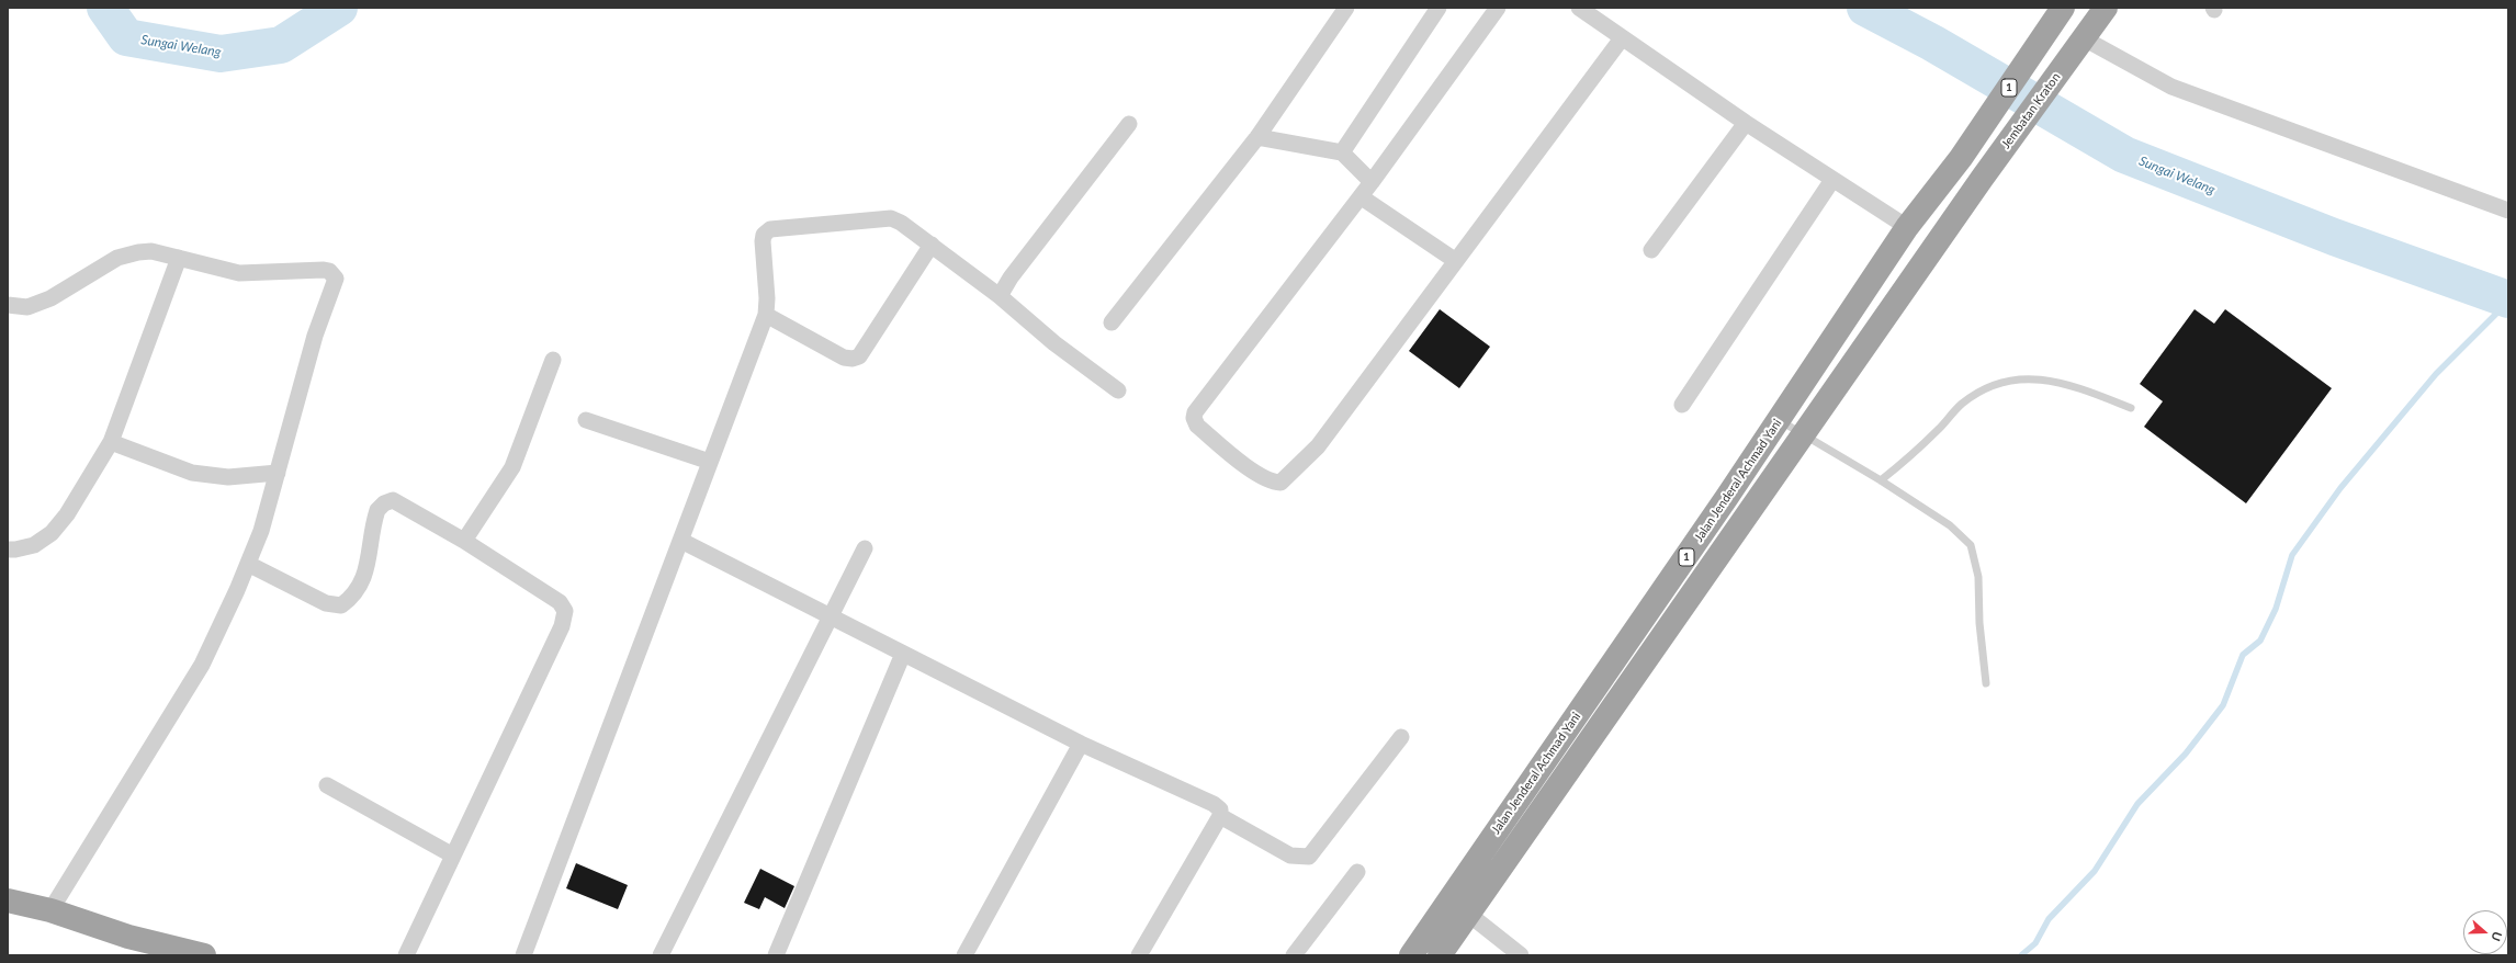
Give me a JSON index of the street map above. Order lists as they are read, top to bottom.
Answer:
{
  "streets": {
    "highway": ["1", "Jembatan Kraton", "Jalan Jenderal Achmad Yani"]
  },
  "crossings": [
    ["1", "Jembatan Kraton"],
    ["Jembatan Kraton", "Jalan Jenderal Achmad Yani"]
  ],
  "water": ["Sungai Welang"],
  "north": "right"
}
